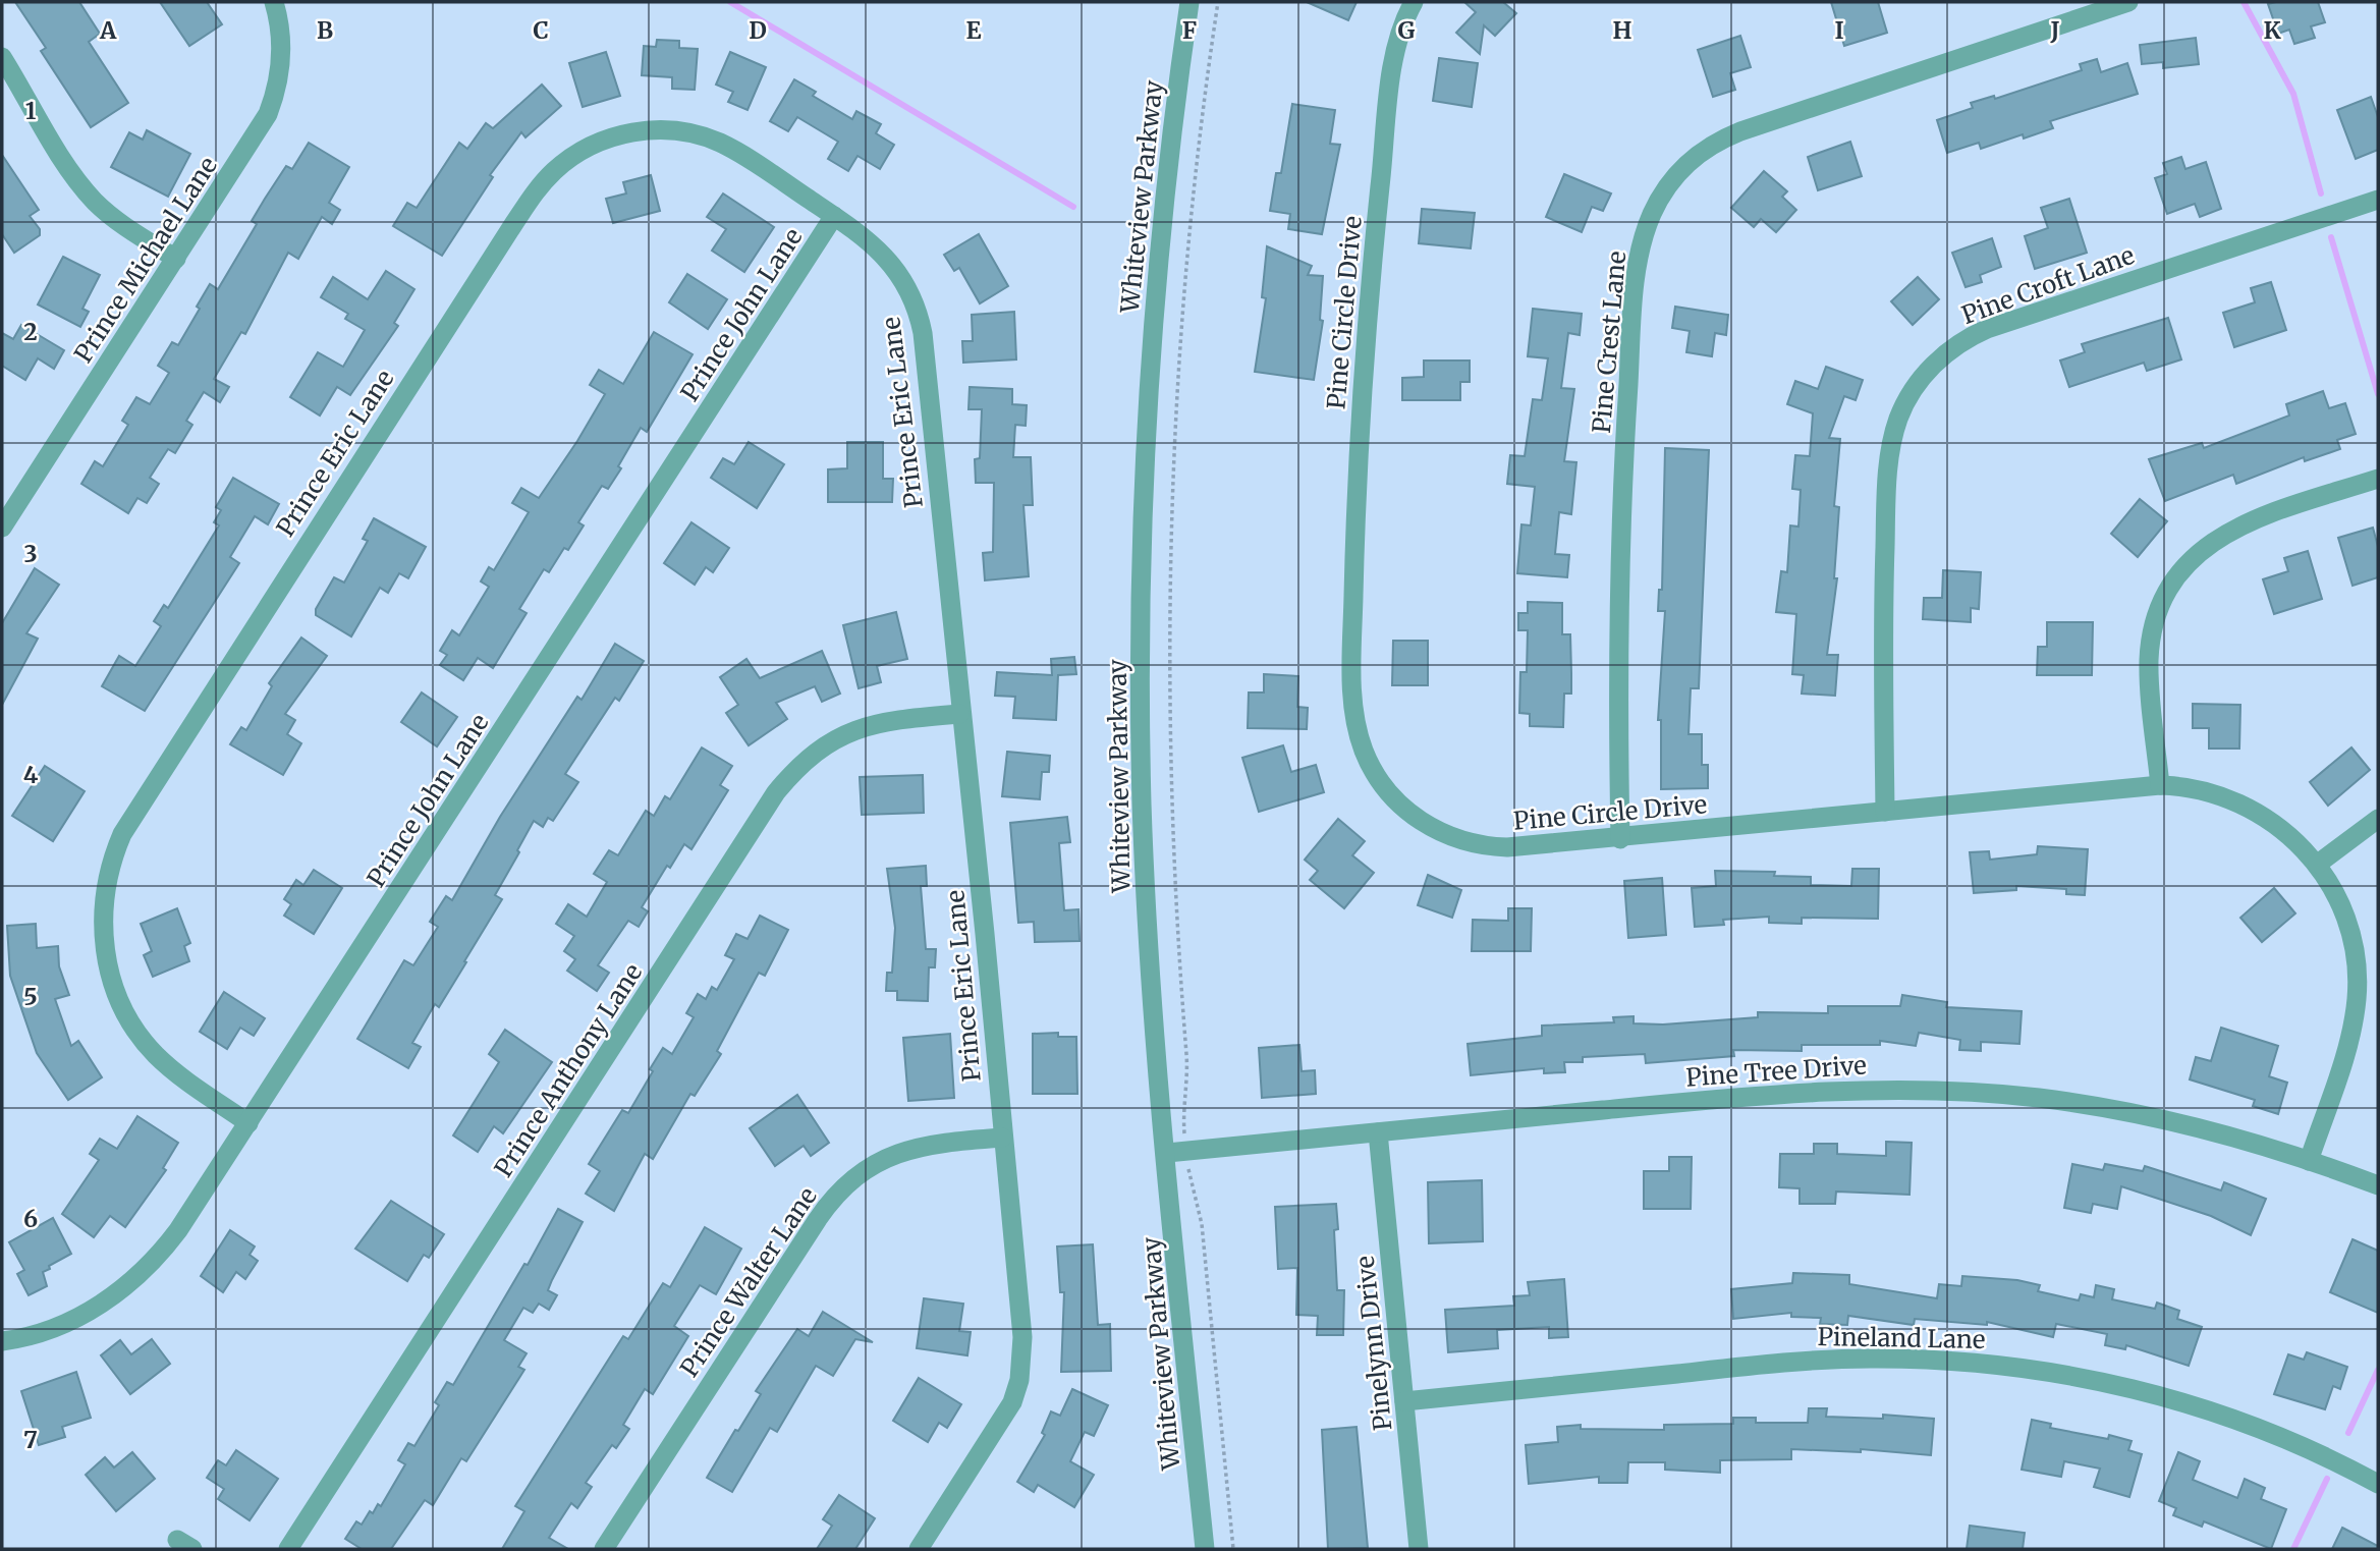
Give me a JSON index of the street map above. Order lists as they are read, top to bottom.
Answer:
{
  "streets": {
    "street": [
      "Whiteview Parkway",
      "Prince Michael Lane",
      "Pine Croft Lane",
      "Pine Circle Drive",
      "Prince John Lane",
      "Pine Crest Lane",
      "Prince Eric Lane",
      "Prince Anthony Lane",
      "Pine Tree Drive",
      "Prince Walter Lane",
      "Pineland Lane",
      "Pinelynn Drive"
    ]
  },
  "crossings": [
    ["Whiteview Parkway", "Pine Tree Drive"],
    ["Pine Croft Lane", "Pine Circle Drive"],
    ["Pine Circle Drive", "Pine Crest Lane"],
    ["Pine Circle Drive", "Pine Tree Drive"],
    ["Prince John Lane", "Prince Eric Lane"],
    ["Prince Eric Lane", "Prince Anthony Lane"],
    ["Prince Eric Lane", "Prince Walter Lane"],
    ["Pine Tree Drive", "Pinelynn Drive"],
    ["Pineland Lane", "Pinelynn Drive"]
  ],
  "grid": {
    "columns": [
      "A",
      "B",
      "C",
      "D",
      "E",
      "F",
      "G",
      "H",
      "I",
      "J",
      "K"
    ],
    "rows": [
      "1",
      "2",
      "3",
      "4",
      "5",
      "6",
      "7"
    ]
  }
}
